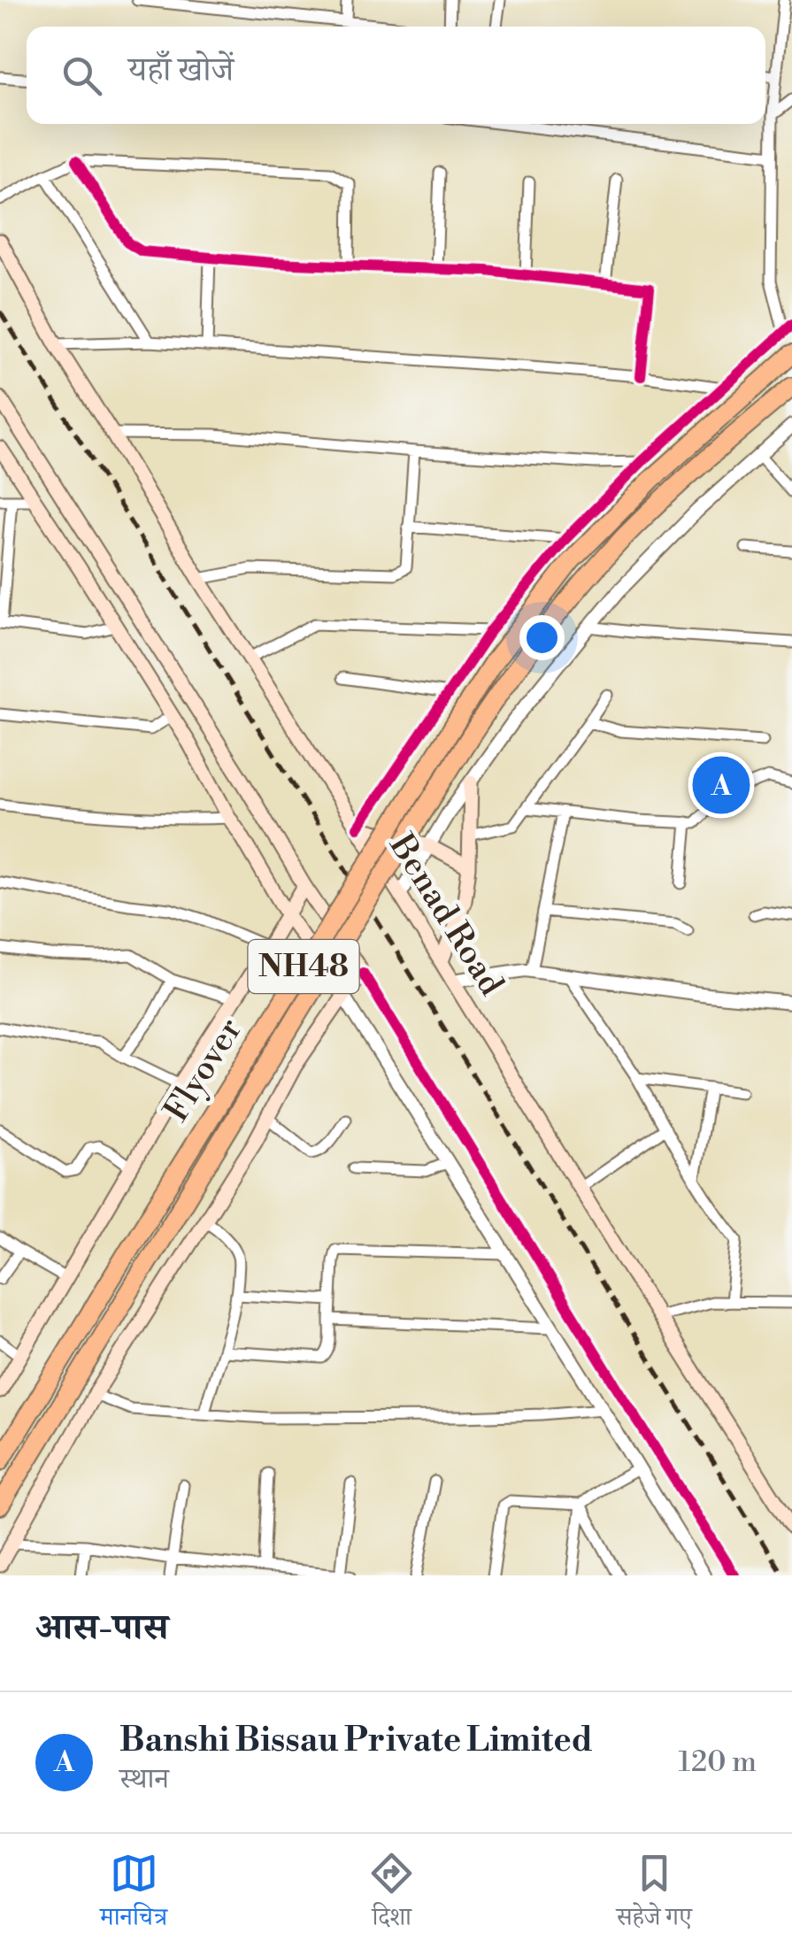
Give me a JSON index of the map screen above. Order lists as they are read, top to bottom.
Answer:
{
  "streets": {
    "highway": ["NH48", "Flyover"],
    "main road": ["Benad Road"]
  },
  "page": {
    "search": "यहाँ खोजें",
    "pins": "A",
    "heading": "आस-पास",
    "list": [
      {
        "mark": "A",
        "name": "Banshi Bissau Private Limited",
        "note": "स्थान",
        "value": "120 m"
      }
    ],
    "nav": ["मानचित्र", "दिशा", "सहेजे गए"]
  }
}
